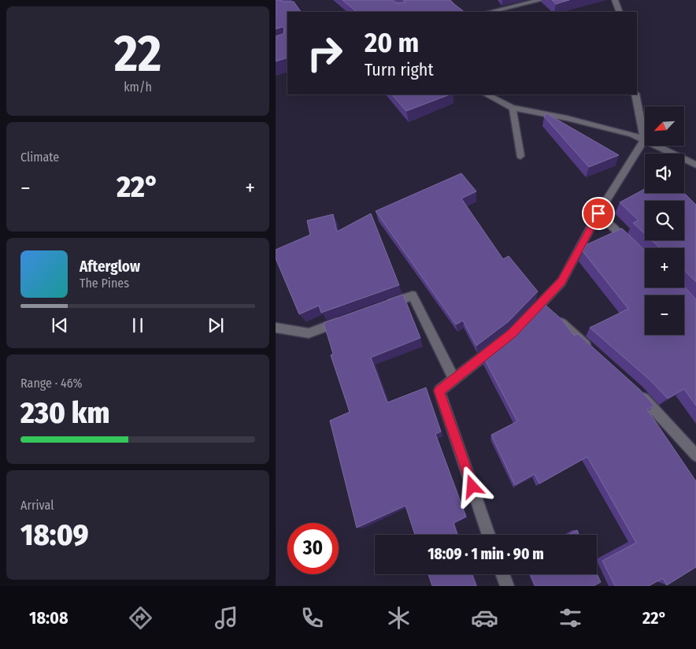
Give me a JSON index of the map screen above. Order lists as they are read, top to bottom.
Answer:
{
  "north": "bottom left",
  "page": {
    "tile": [
      ["22", "km/h"],
      "Climate",
      ["Range · 46%", "230 km"],
      ["Arrival", "18:09"]
    ],
    "turn": ["20 m", "Turn right"],
    "map_buttons": ["+", "−"],
    "heat": ["−", "22°", "+"],
    "song": ["Afterglow", "The Pines"],
    "limit": "30",
    "trip": "18:09 · 1 min · 90 m",
    "tabs": ["18:08", "22°"]
  }
}
